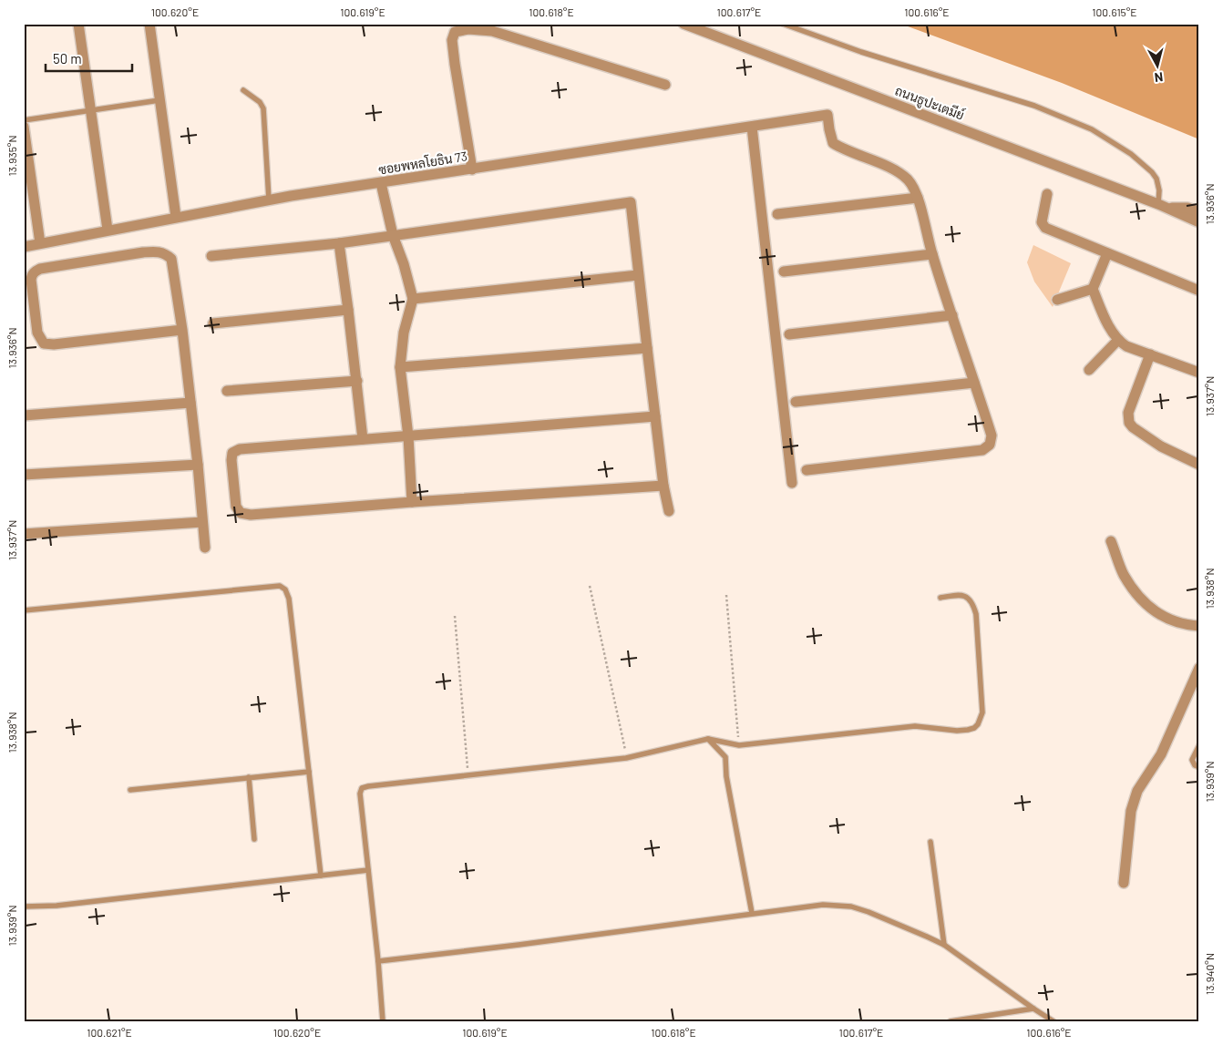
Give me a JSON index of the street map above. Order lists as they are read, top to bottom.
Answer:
{
  "streets": {
    "street": ["ถนนธูปะเตมีย์", "ซอยพหลโยธิน 73"]
  },
  "scale_bar": "50 m",
  "north": "bottom",
  "coordinates": [
    "100.620°E",
    "100.619°E",
    "100.618°E",
    "100.617°E",
    "100.616°E",
    "100.615°E",
    "13.935°N",
    "13.936°N",
    "13.937°N",
    "13.938°N",
    "13.939°N",
    "13.940°N",
    "100.621°E"
  ]
}
